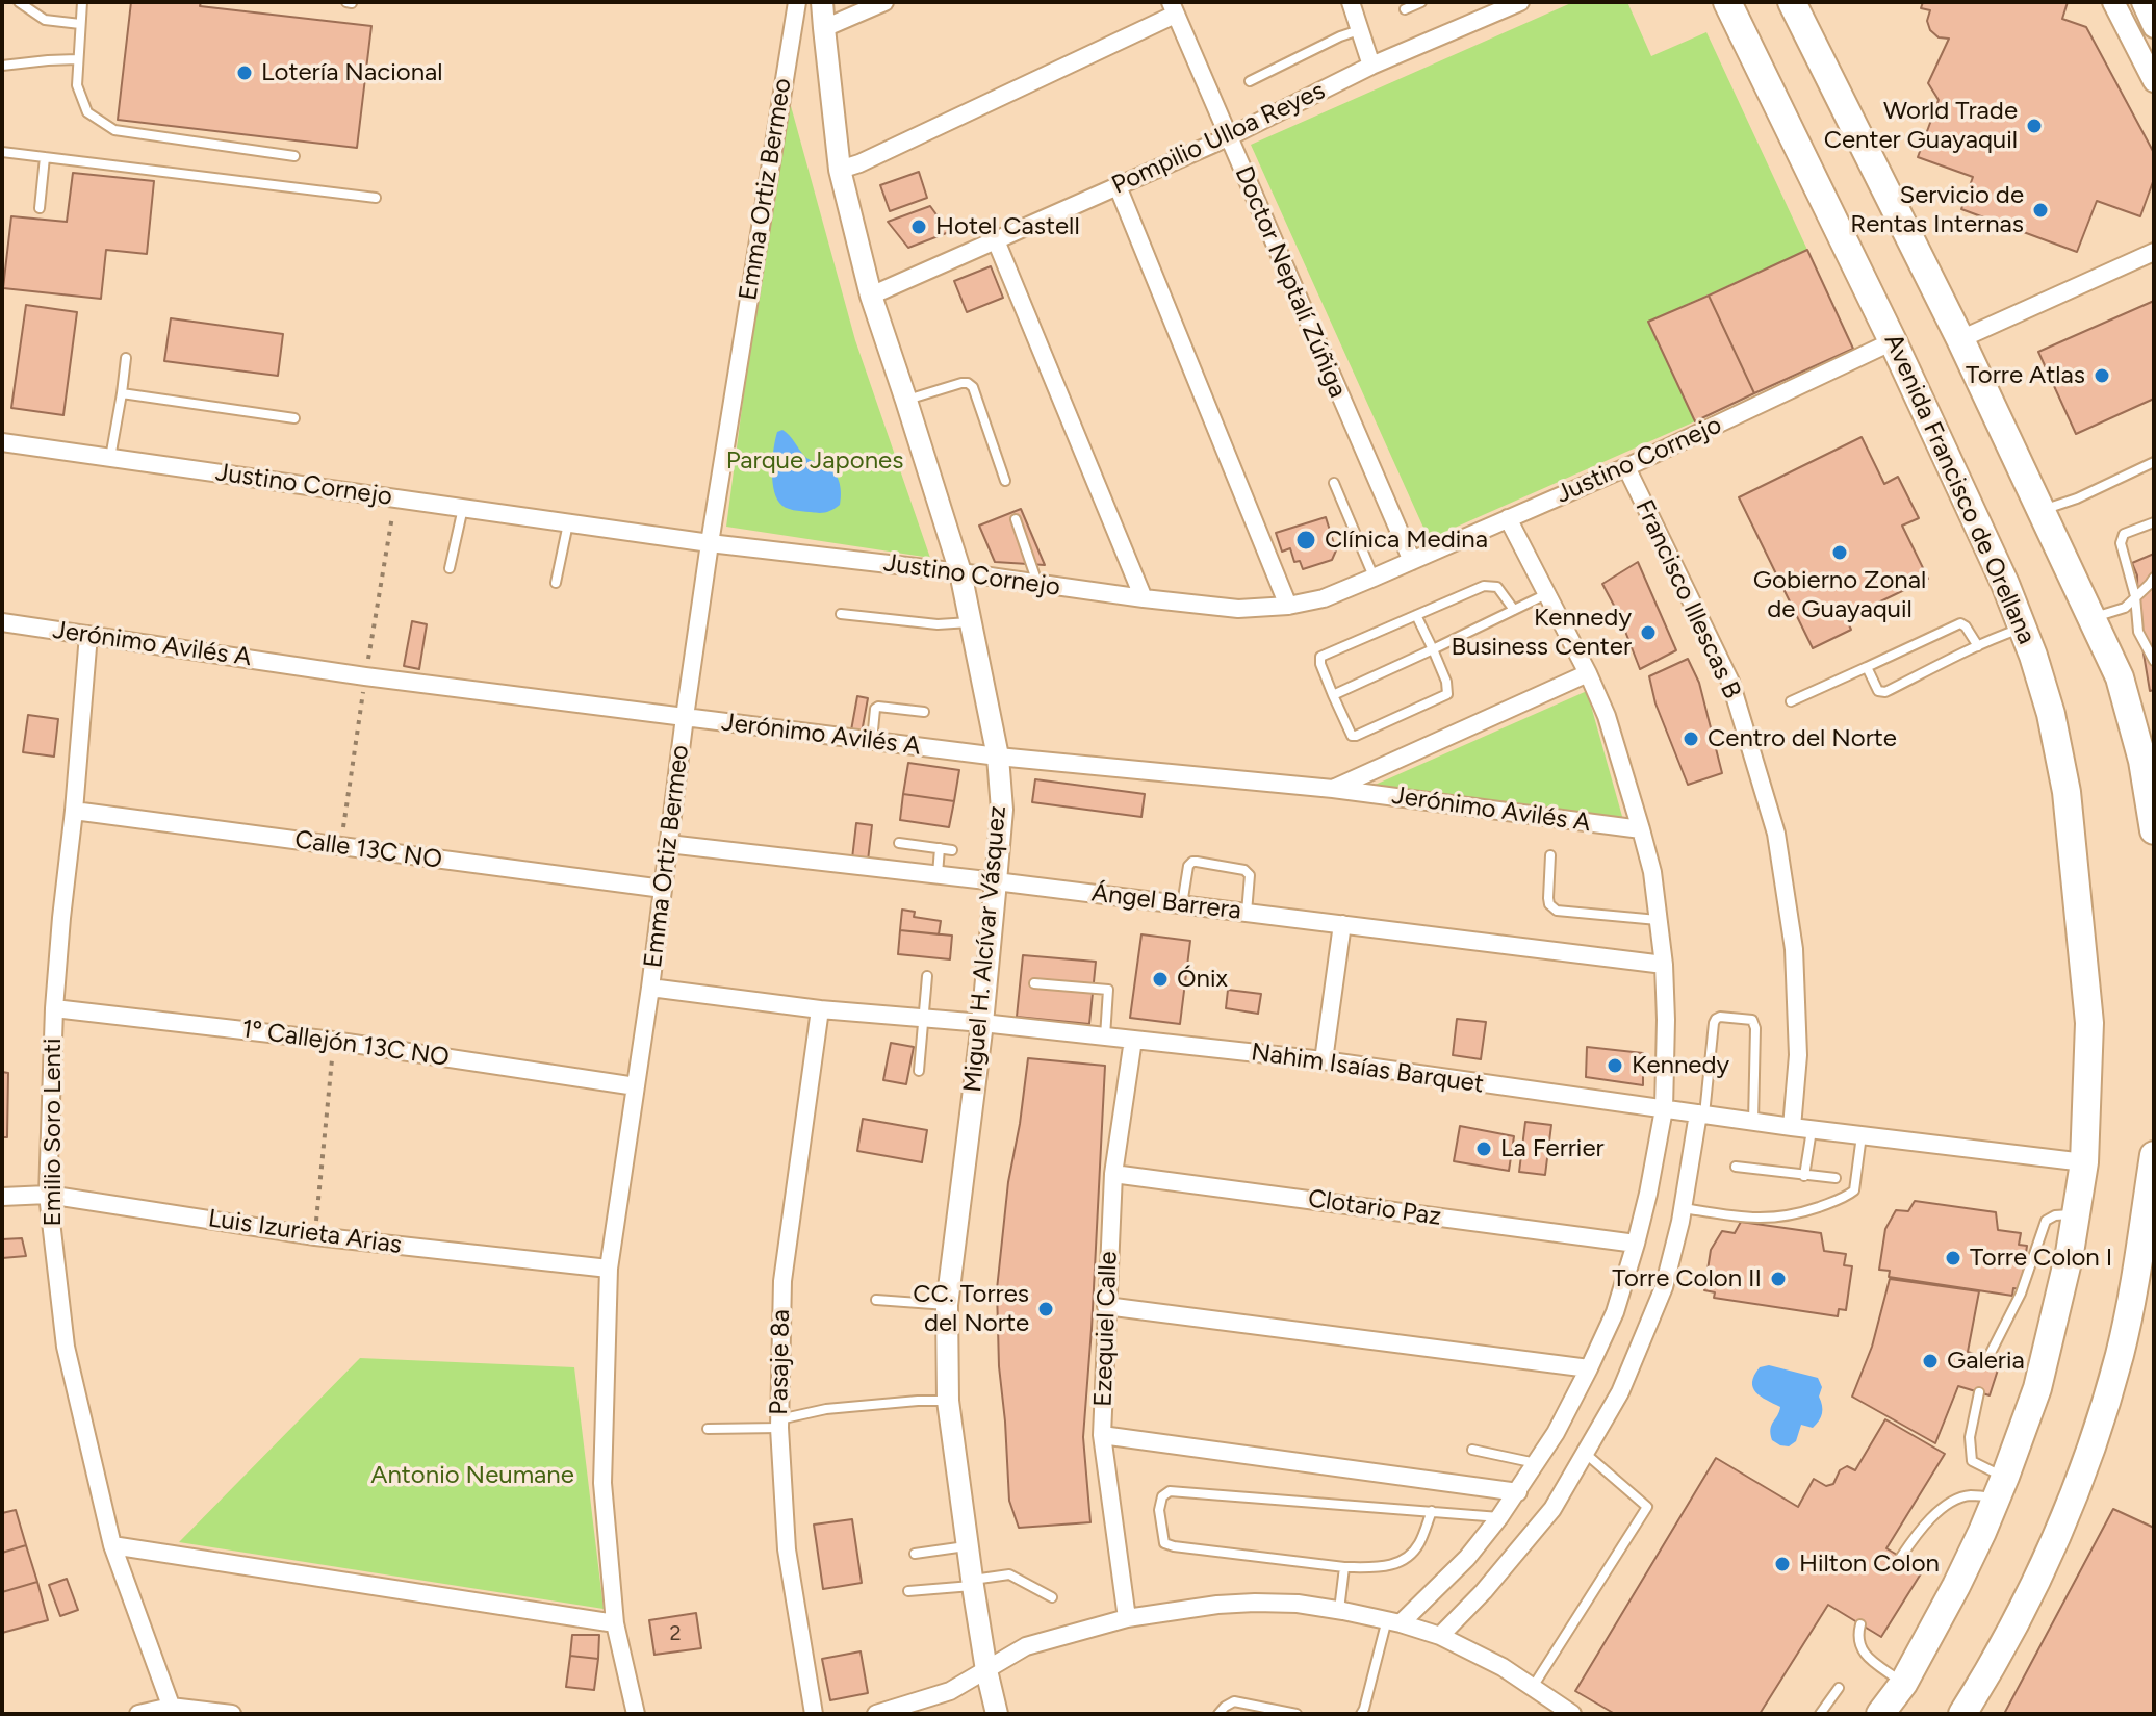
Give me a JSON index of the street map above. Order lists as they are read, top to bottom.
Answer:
{
  "streets": {
    "main road": ["Avenida Francisco de Orellana"],
    "street": [
      "Pompilio Ulloa Reyes",
      "Emma Ortiz Bermeo",
      "Doctor Neptalí Zúñiga",
      "Justino Cornejo",
      "Francisco Illescas B",
      "Jerónimo Avilés A",
      "Calle 13C NO",
      "Ángel Barrera",
      "Miguel H. Alcívar Vásquez",
      "1º Callejón 13C NO",
      "Nahim Isaías Barquet",
      "Emilio Soro Lenti",
      "Clotario Paz",
      "Luis Izurieta Arias",
      "Ezequiel Calle",
      "Pasaje 8a"
    ]
  },
  "crossings": [
    ["Pompilio Ulloa Reyes", "Doctor Neptalí Zúñiga"],
    ["Pompilio Ulloa Reyes", "Miguel H. Alcívar Vásquez"],
    ["Emma Ortiz Bermeo", "Justino Cornejo"],
    ["Emma Ortiz Bermeo", "Jerónimo Avilés A"],
    ["Emma Ortiz Bermeo", "Calle 13C NO"],
    ["Emma Ortiz Bermeo", "Ángel Barrera"],
    ["Emma Ortiz Bermeo", "1º Callejón 13C NO"],
    ["Emma Ortiz Bermeo", "Nahim Isaías Barquet"],
    ["Emma Ortiz Bermeo", "Luis Izurieta Arias"],
    ["Doctor Neptalí Zúñiga", "Justino Cornejo"],
    ["Justino Cornejo", "Avenida Francisco de Orellana"],
    ["Justino Cornejo", "Francisco Illescas B"],
    ["Justino Cornejo", "Miguel H. Alcívar Vásquez"],
    ["Avenida Francisco de Orellana", "Nahim Isaías Barquet"],
    ["Francisco Illescas B", "Nahim Isaías Barquet"],
    ["Jerónimo Avilés A", "Miguel H. Alcívar Vásquez"],
    ["Jerónimo Avilés A", "Emilio Soro Lenti"],
    ["Calle 13C NO", "Emilio Soro Lenti"],
    ["Ángel Barrera", "Miguel H. Alcívar Vásquez"],
    ["Miguel H. Alcívar Vásquez", "Nahim Isaías Barquet"],
    ["1º Callejón 13C NO", "Emilio Soro Lenti"],
    ["Nahim Isaías Barquet", "Ezequiel Calle"],
    ["Nahim Isaías Barquet", "Pasaje 8a"],
    ["Emilio Soro Lenti", "Luis Izurieta Arias"],
    ["Clotario Paz", "Ezequiel Calle"]
  ],
  "parks": ["Parque Japones", "Antonio Neumane"],
  "places": [
    "Lotería Nacional",
    "World Trade Center Guayaquil",
    "Servicio de Rentas Internas",
    "Hotel Castell",
    "Torre Atlas",
    "Clínica Medina",
    "Gobierno Zonal de Guayaquil",
    "Kennedy Business Center",
    "Centro del Norte",
    "Ónix",
    "Kennedy",
    "La Ferrier",
    "Torre Colon I",
    "Torre Colon II",
    "CC. Torres del Norte",
    "Galeria",
    "Hilton Colon"
  ],
  "house_numbers": ["2"]
}
